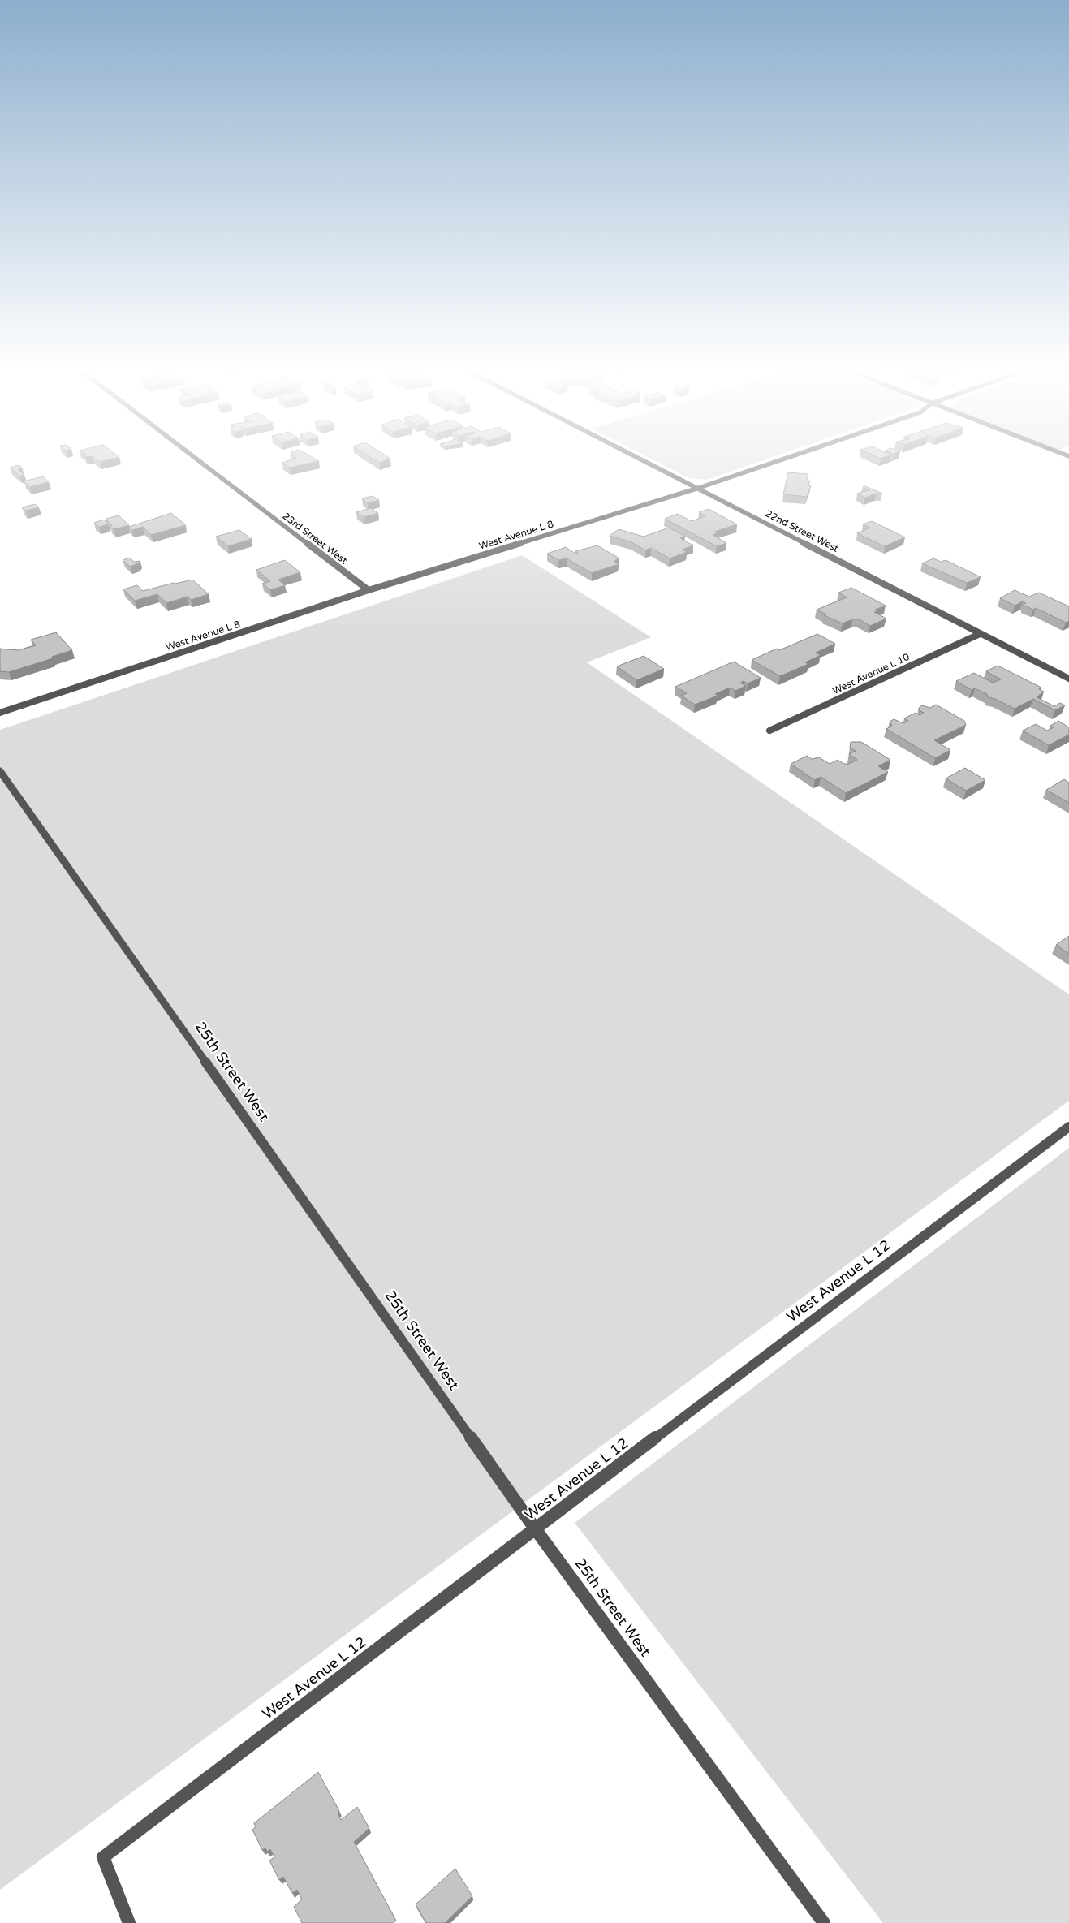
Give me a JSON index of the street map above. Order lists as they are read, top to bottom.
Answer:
{
  "streets": {
    "street": [
      "22nd Street West",
      "West Avenue L 8",
      "23rd Street West",
      "West Avenue L 10",
      "25th Street West",
      "West Avenue L 12"
    ]
  },
  "crossings": [
    ["22nd Street West", "West Avenue L 8"],
    ["22nd Street West", "West Avenue L 10"],
    ["West Avenue L 8", "23rd Street West"],
    ["25th Street West", "West Avenue L 12"]
  ]
}
